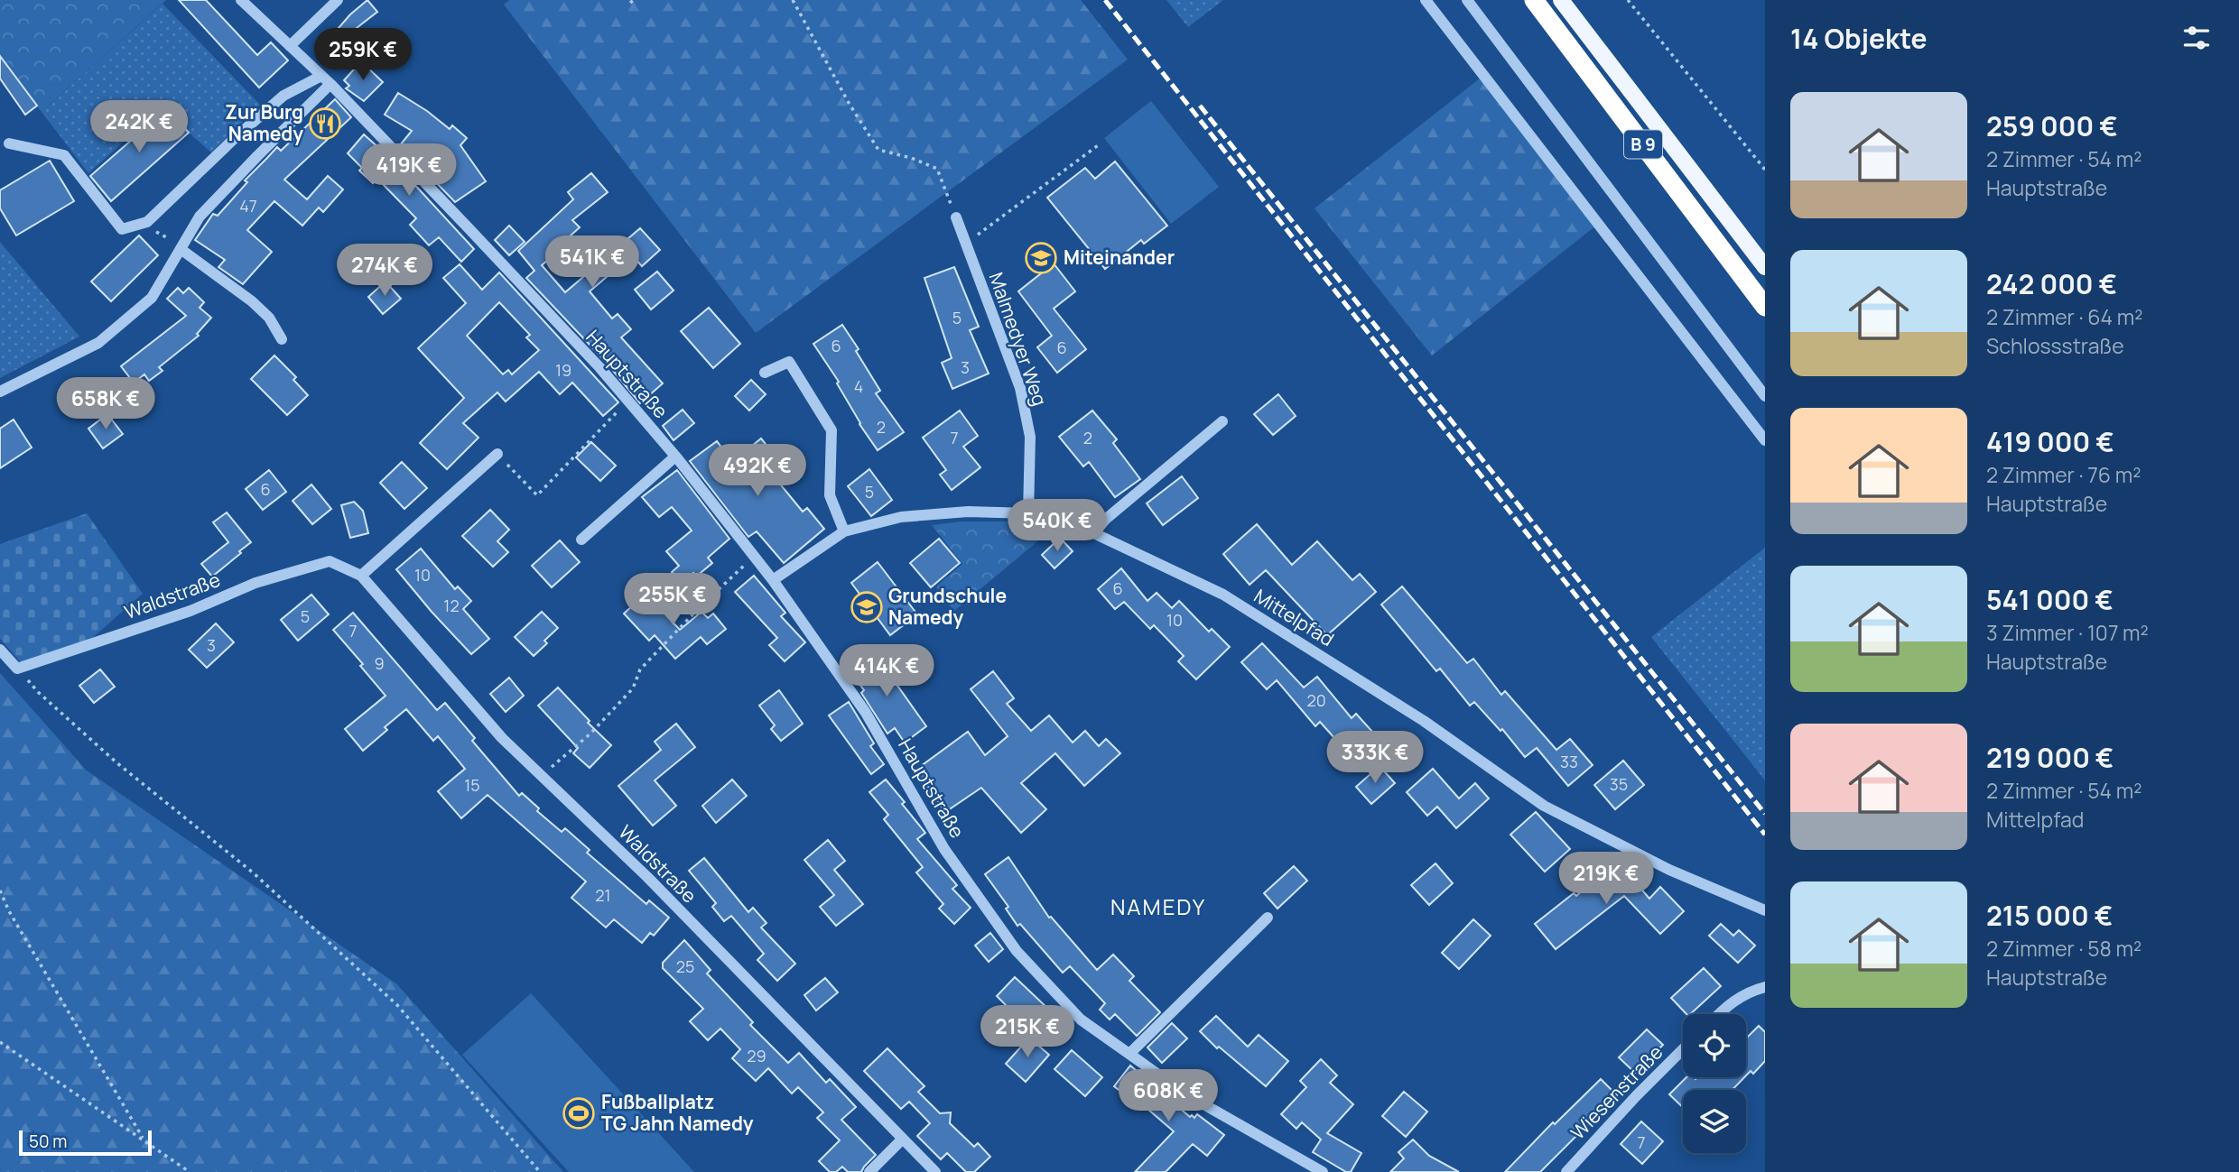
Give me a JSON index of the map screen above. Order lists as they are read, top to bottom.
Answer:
{
  "streets": {
    "highway": ["B 9"],
    "street": [
      "Malmedyer Weg",
      "Hauptstraße",
      "Waldstraße",
      "Mittelpfad",
      "Wiesenstraße"
    ]
  },
  "crossings": [
    ["Malmedyer Weg", "Mittelpfad"],
    ["Hauptstraße", "Mittelpfad"]
  ],
  "districts": ["NAMEDY"],
  "places": {
    "restaurant": ["Zur Burg Namedy"],
    "school or university": ["Miteinander", "Grundschule Namedy"],
    "sports": ["Fußballplatz TG Jahn Namedy"]
  },
  "house_numbers": [
    "47",
    "5",
    "6",
    "6",
    "3",
    "19",
    "4",
    "2",
    "7",
    "2",
    "6",
    "5",
    "10",
    "6",
    "12",
    "5",
    "10",
    "7",
    "3",
    "9",
    "20",
    "33",
    "35",
    "15",
    "21",
    "25",
    "29",
    "7"
  ],
  "scale_bar": "50 m",
  "page": {
    "heading": "14 Objekte",
    "price": [
      "259K €",
      "242K €",
      "419K €",
      "541K €",
      "274K €",
      "658K €",
      "492K €",
      "540K €",
      "255K €",
      "414K €",
      "333K €",
      "219K €",
      "215K €",
      "608K €"
    ],
    "list": [
      {
        "name": "259 000 €",
        "note": "2 Zimmer · 54 m² · Hauptstraße"
      },
      {
        "name": "242 000 €",
        "note": "2 Zimmer · 64 m² · Schlossstraße"
      },
      {
        "name": "419 000 €",
        "note": "2 Zimmer · 76 m² · Hauptstraße"
      },
      {
        "name": "541 000 €",
        "note": "3 Zimmer · 107 m² · Hauptstraße"
      },
      {
        "name": "219 000 €",
        "note": "2 Zimmer · 54 m² · Mittelpfad"
      },
      {
        "name": "215 000 €",
        "note": "2 Zimmer · 58 m² · Hauptstraße"
      }
    ],
    "scale": "50 m"
  }
}
